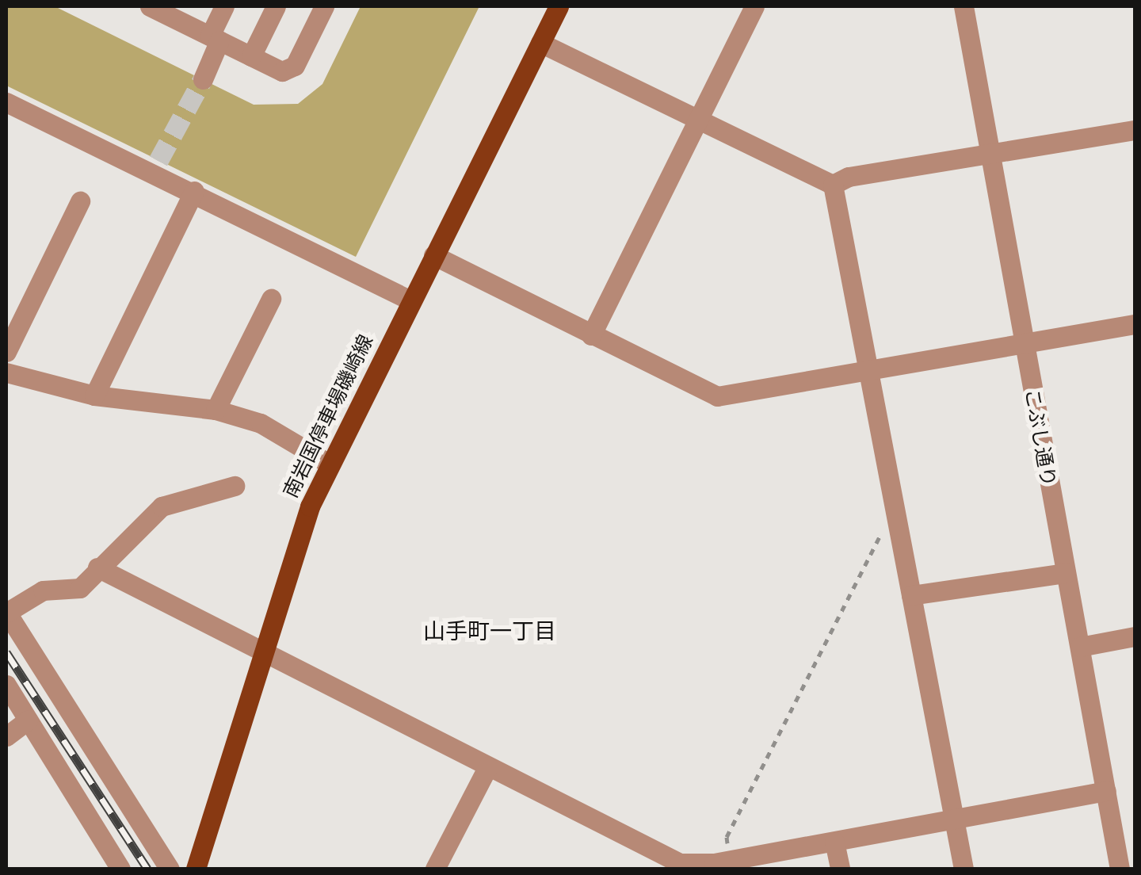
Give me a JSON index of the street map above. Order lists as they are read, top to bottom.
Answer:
{
  "streets": {
    "main road": ["南岩国停車場磯崎線"],
    "street": ["こぶし通り"]
  },
  "districts": ["山手町一丁目"]
}
